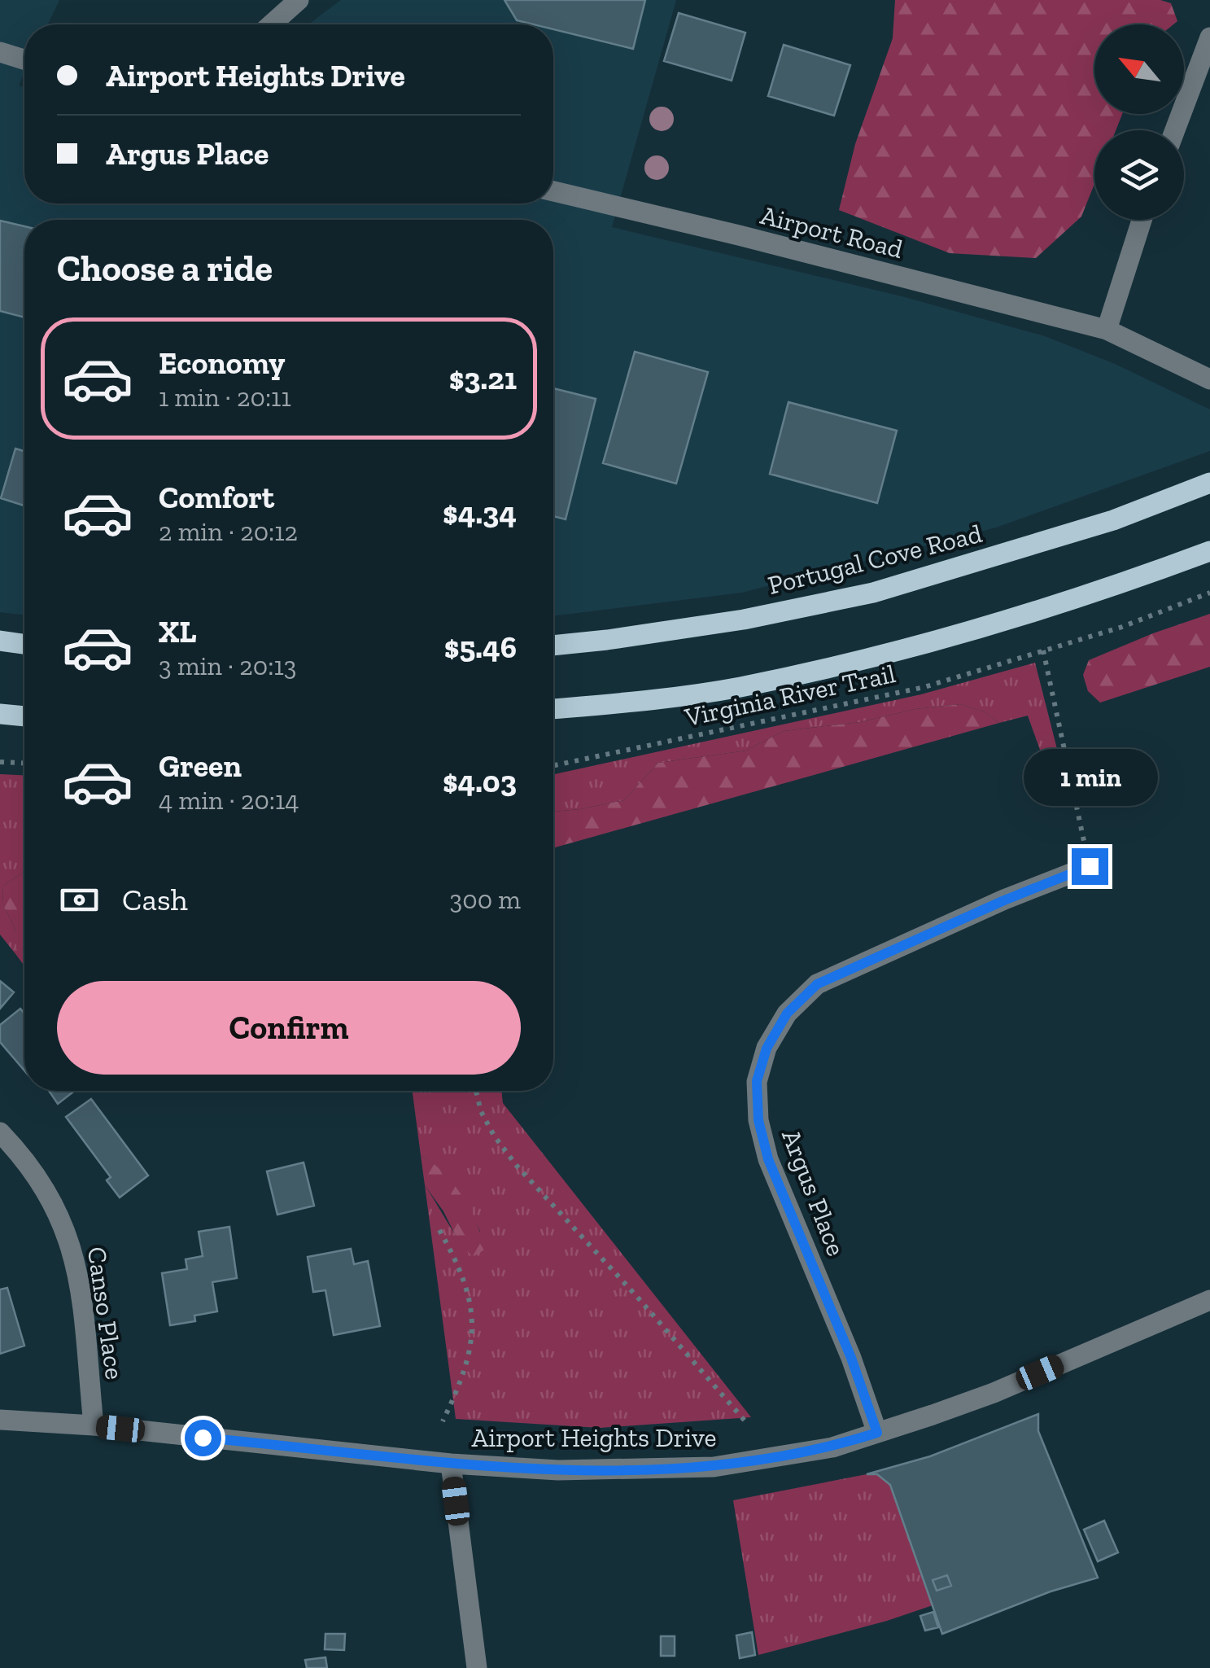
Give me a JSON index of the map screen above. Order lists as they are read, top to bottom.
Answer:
{
  "streets": {
    "main road": ["Portugal Cove Road"],
    "street": [
      "Airport Road",
      "Argus Place",
      "Canso Place",
      "Airport Heights Drive"
    ],
    "path": ["Virginia River Trail"]
  },
  "crossings": [
    ["Argus Place", "Airport Heights Drive"],
    ["Canso Place", "Airport Heights Drive"]
  ],
  "north": "top left",
  "page": {
    "banner": ["Airport Heights Drive", "Argus Place"],
    "heading": "Choose a ride",
    "list": [
      {
        "name": "Economy",
        "note": "1 min · 20:11",
        "value": "$3.21"
      },
      {
        "name": "Comfort",
        "note": "2 min · 20:12",
        "value": "$4.34"
      },
      {
        "name": "XL",
        "note": "3 min · 20:13",
        "value": "$5.46"
      },
      {
        "name": "Green",
        "note": "4 min · 20:14",
        "value": "$4.03"
      }
    ],
    "bubble": "1 min",
    "pay": ["Cash", "300 m"],
    "buttons": "Confirm"
  }
}
